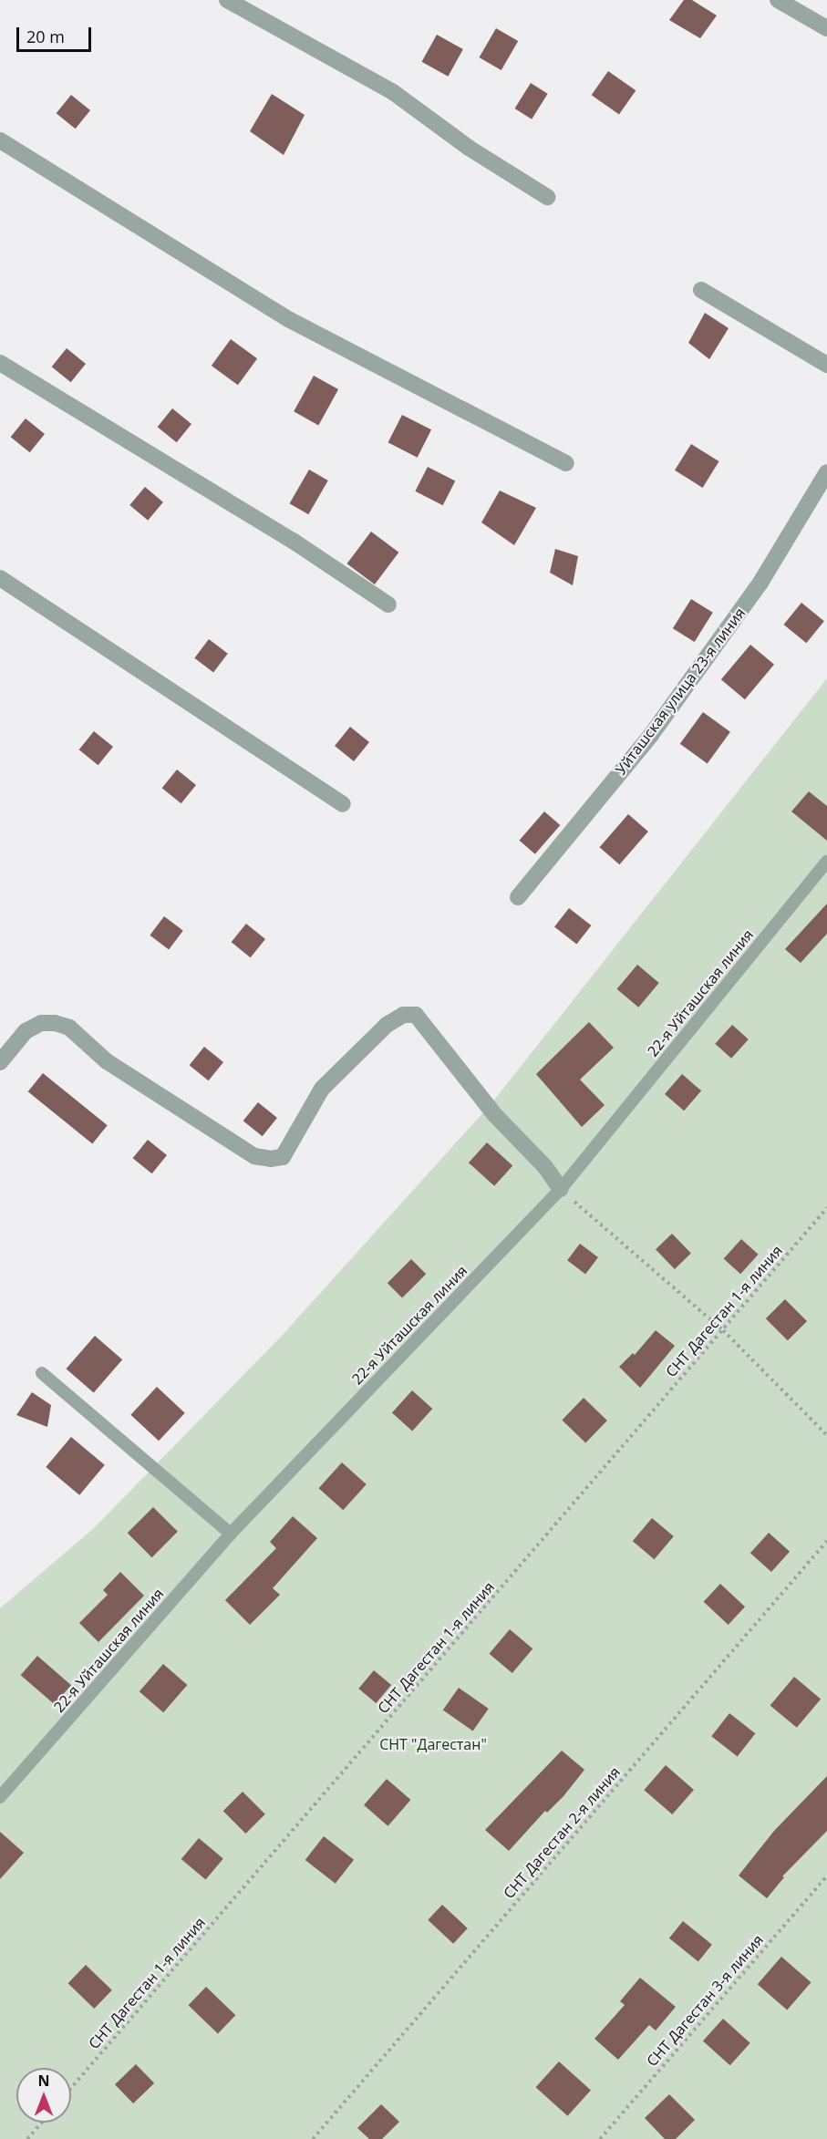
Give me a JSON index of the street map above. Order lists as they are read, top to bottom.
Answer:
{
  "streets": {
    "street": ["Уйташская улица 23-я линия"],
    "lane": ["22-я Уйташская линия"],
    "path": ["СНТ Дагестан 1-я линия", "СНТ Дагестан 2-я линия", "СНТ Дагестан 3-я линия"]
  },
  "parks": ["СНТ \"Дагестан\""],
  "scale_bar": "20 m",
  "north": "top"
}
